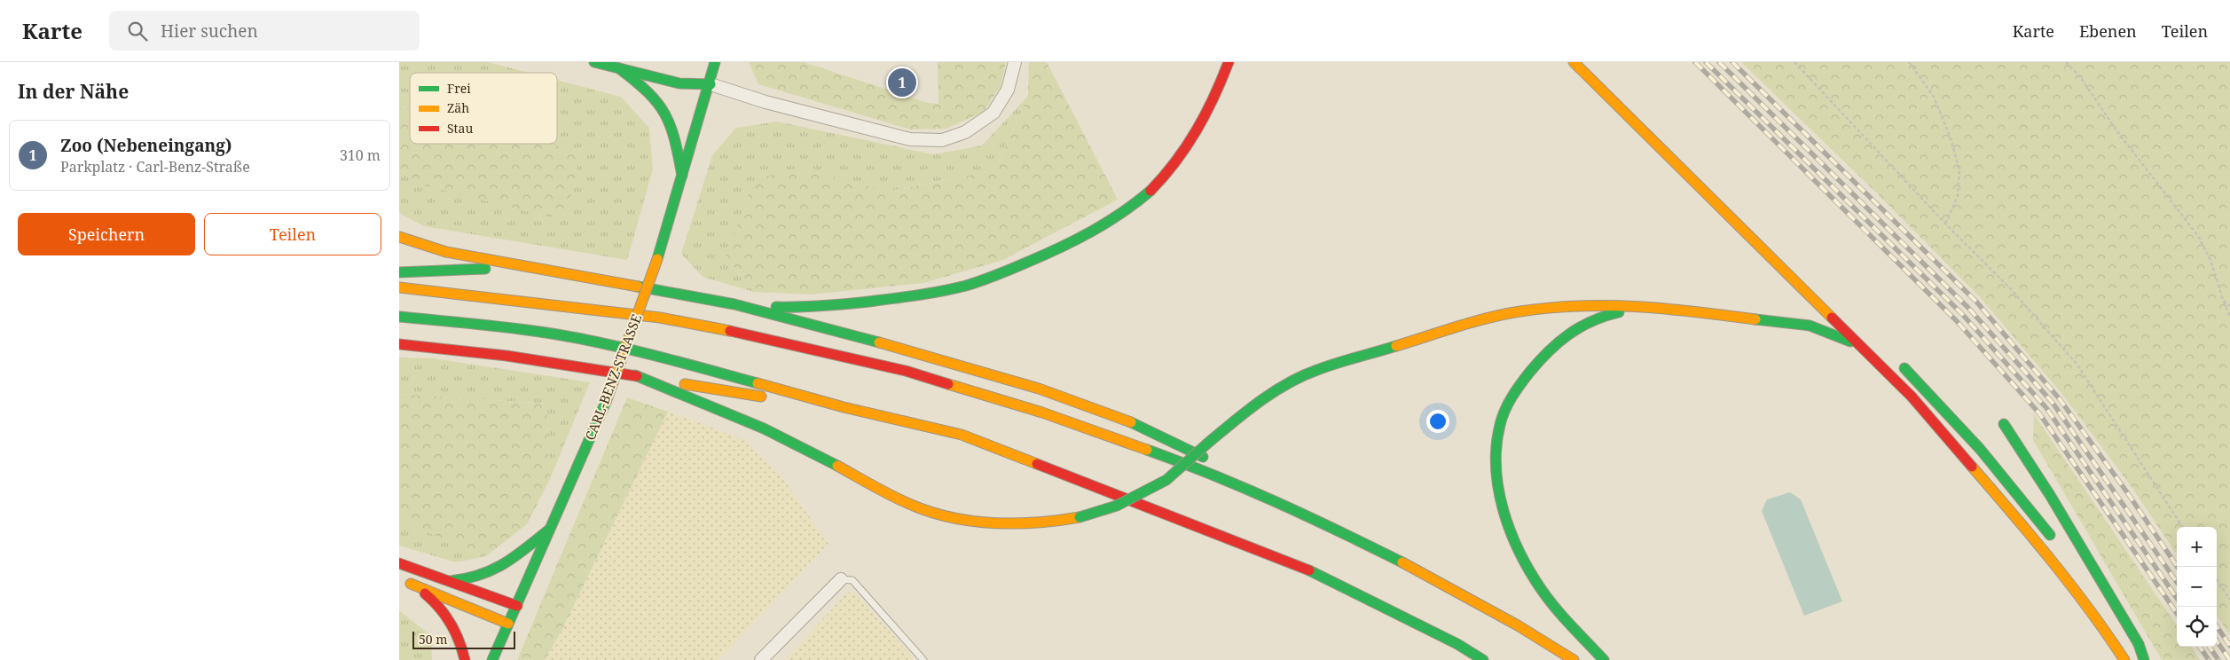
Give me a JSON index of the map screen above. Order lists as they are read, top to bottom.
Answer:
{
  "streets": {
    "main road": ["CARL-BENZ-STRASSE"]
  },
  "legend": ["Frei", "Zäh", "Stau"],
  "scale_bar": "50 m",
  "page": {
    "header": "Karte",
    "search": "Hier suchen",
    "nav": ["Karte", "Ebenen", "Teilen"],
    "heading": "In der Nähe",
    "pins": "1",
    "list": [
      {
        "mark": "1",
        "name": "Zoo (Nebeneingang)",
        "note": "Parkplatz · Carl-Benz-Straße",
        "value": "310 m"
      }
    ],
    "buttons": ["Speichern", "Teilen"],
    "map_buttons": ["+", "−"],
    "scale": "50 m"
  }
}
